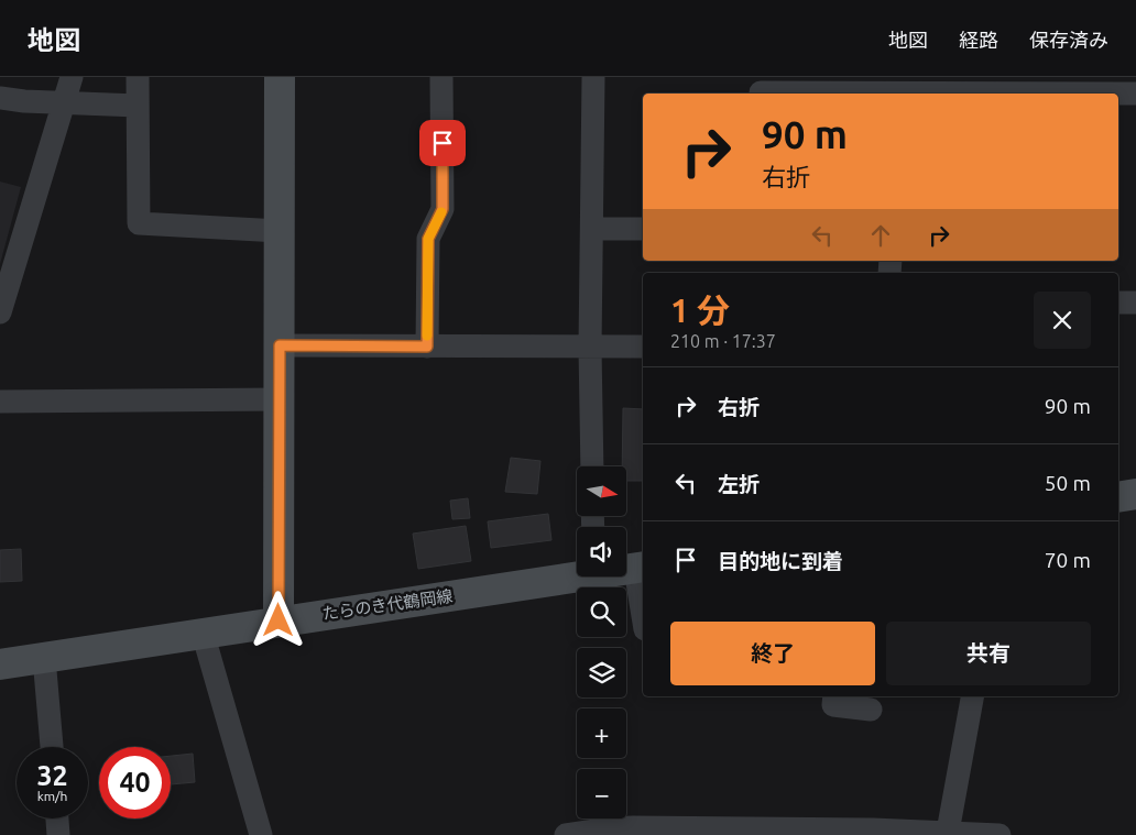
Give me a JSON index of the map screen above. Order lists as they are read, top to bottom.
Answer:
{
  "streets": {
    "main road": ["たらのき代鶴岡線"]
  },
  "north": "right",
  "page": {
    "header": "地図",
    "nav": ["地図", "経路", "保存済み"],
    "turn": ["90 m", "右折"],
    "heading": ["1 分", "210 m · 17:37"],
    "list": [
      {
        "name": "右折",
        "value": "90 m"
      },
      {
        "name": "左折",
        "value": "50 m"
      },
      {
        "name": "目的地に到着",
        "value": "70 m"
      }
    ],
    "map_buttons": ["+", "−"],
    "buttons": ["終了", "共有"],
    "speed": "32 km/h",
    "limit": "40"
  }
}
